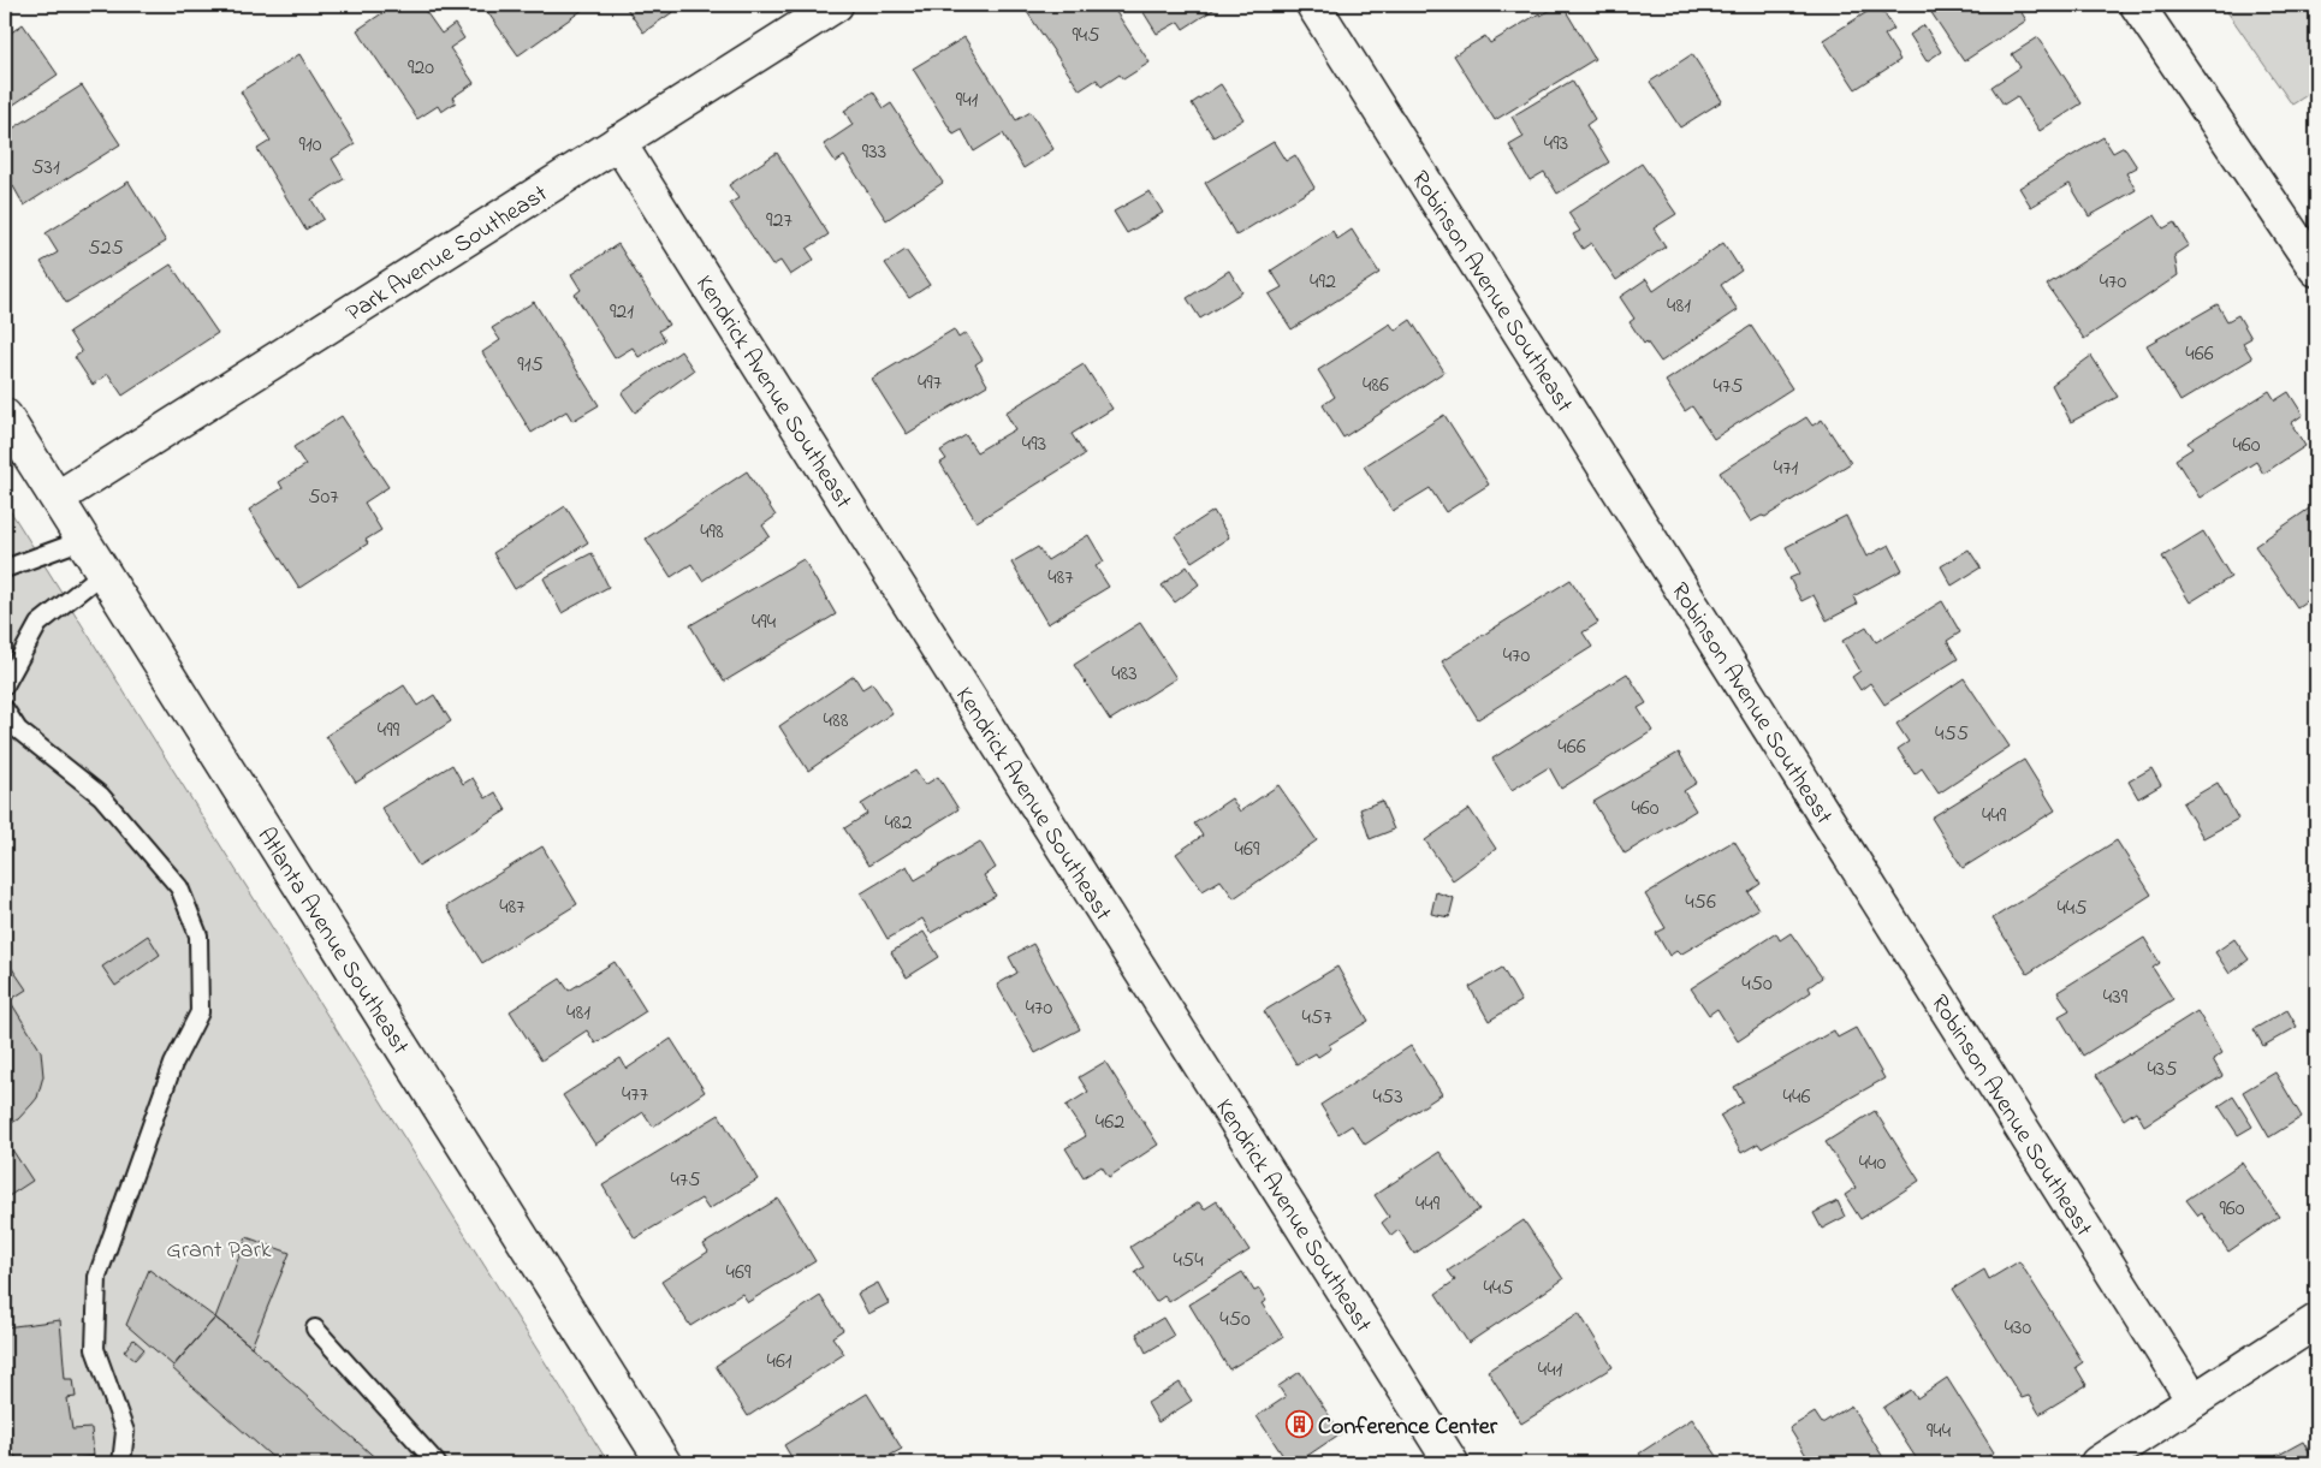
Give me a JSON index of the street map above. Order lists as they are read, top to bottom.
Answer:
{
  "streets": {
    "street": [
      "Park Avenue Southeast",
      "Robinson Avenue Southeast",
      "Kendrick Avenue Southeast",
      "Atlanta Avenue Southeast"
    ]
  },
  "crossings": [
    ["Park Avenue Southeast", "Kendrick Avenue Southeast"],
    ["Park Avenue Southeast", "Atlanta Avenue Southeast"]
  ],
  "parks": ["Grant Park"],
  "places": {
    "building": ["Conference Center"]
  },
  "house_numbers": [
    "945",
    "920",
    "941",
    "493",
    "910",
    "933",
    "531",
    "927",
    "525",
    "492",
    "470",
    "481",
    "921",
    "466",
    "915",
    "497",
    "486",
    "475",
    "493",
    "460",
    "471",
    "507",
    "498",
    "487",
    "494",
    "470",
    "483",
    "488",
    "499",
    "455",
    "466",
    "460",
    "449",
    "482",
    "469",
    "456",
    "487",
    "445",
    "450",
    "439",
    "470",
    "481",
    "457",
    "435",
    "477",
    "453",
    "446",
    "462",
    "440",
    "475",
    "449",
    "960",
    "454",
    "469",
    "445",
    "450",
    "430",
    "461",
    "441",
    "944"
  ]
}
